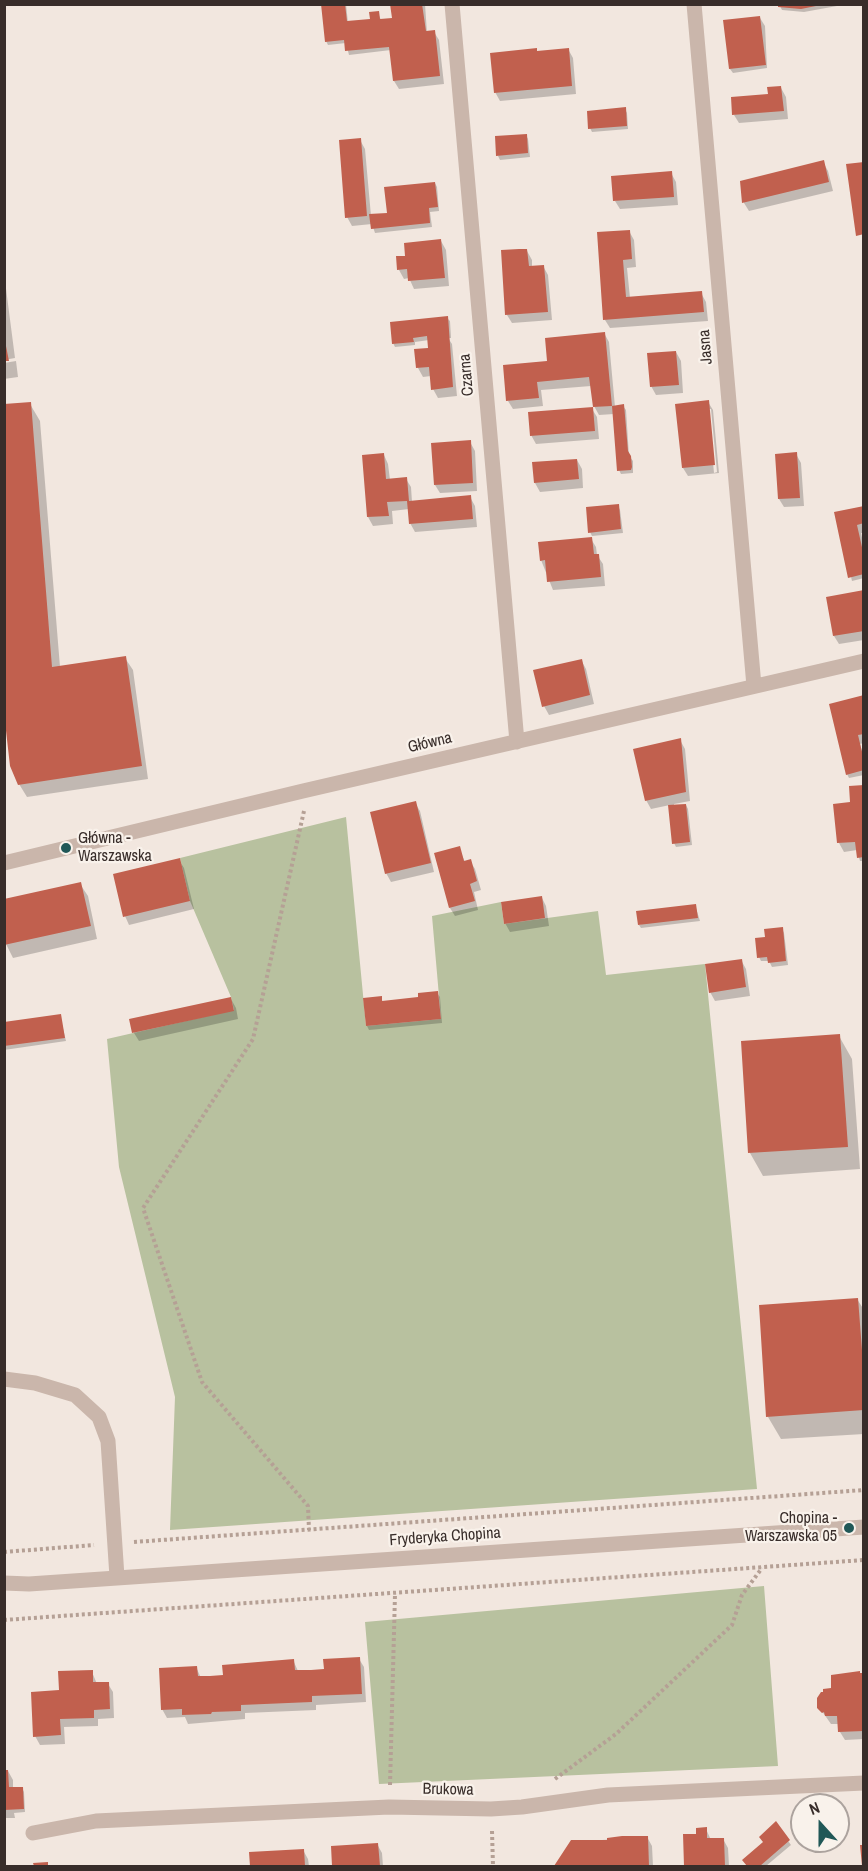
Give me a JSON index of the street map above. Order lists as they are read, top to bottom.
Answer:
{
  "streets": {
    "street": [
      "Jasna",
      "Czarna",
      "Główna",
      "Fryderyka Chopina",
      "Brukowa"
    ]
  },
  "crossings": [
    ["Jasna", "Główna"],
    ["Czarna", "Główna"]
  ],
  "places": ["Główna - Warszawska", "Chopina - Warszawska 05"],
  "north": "top"
}
